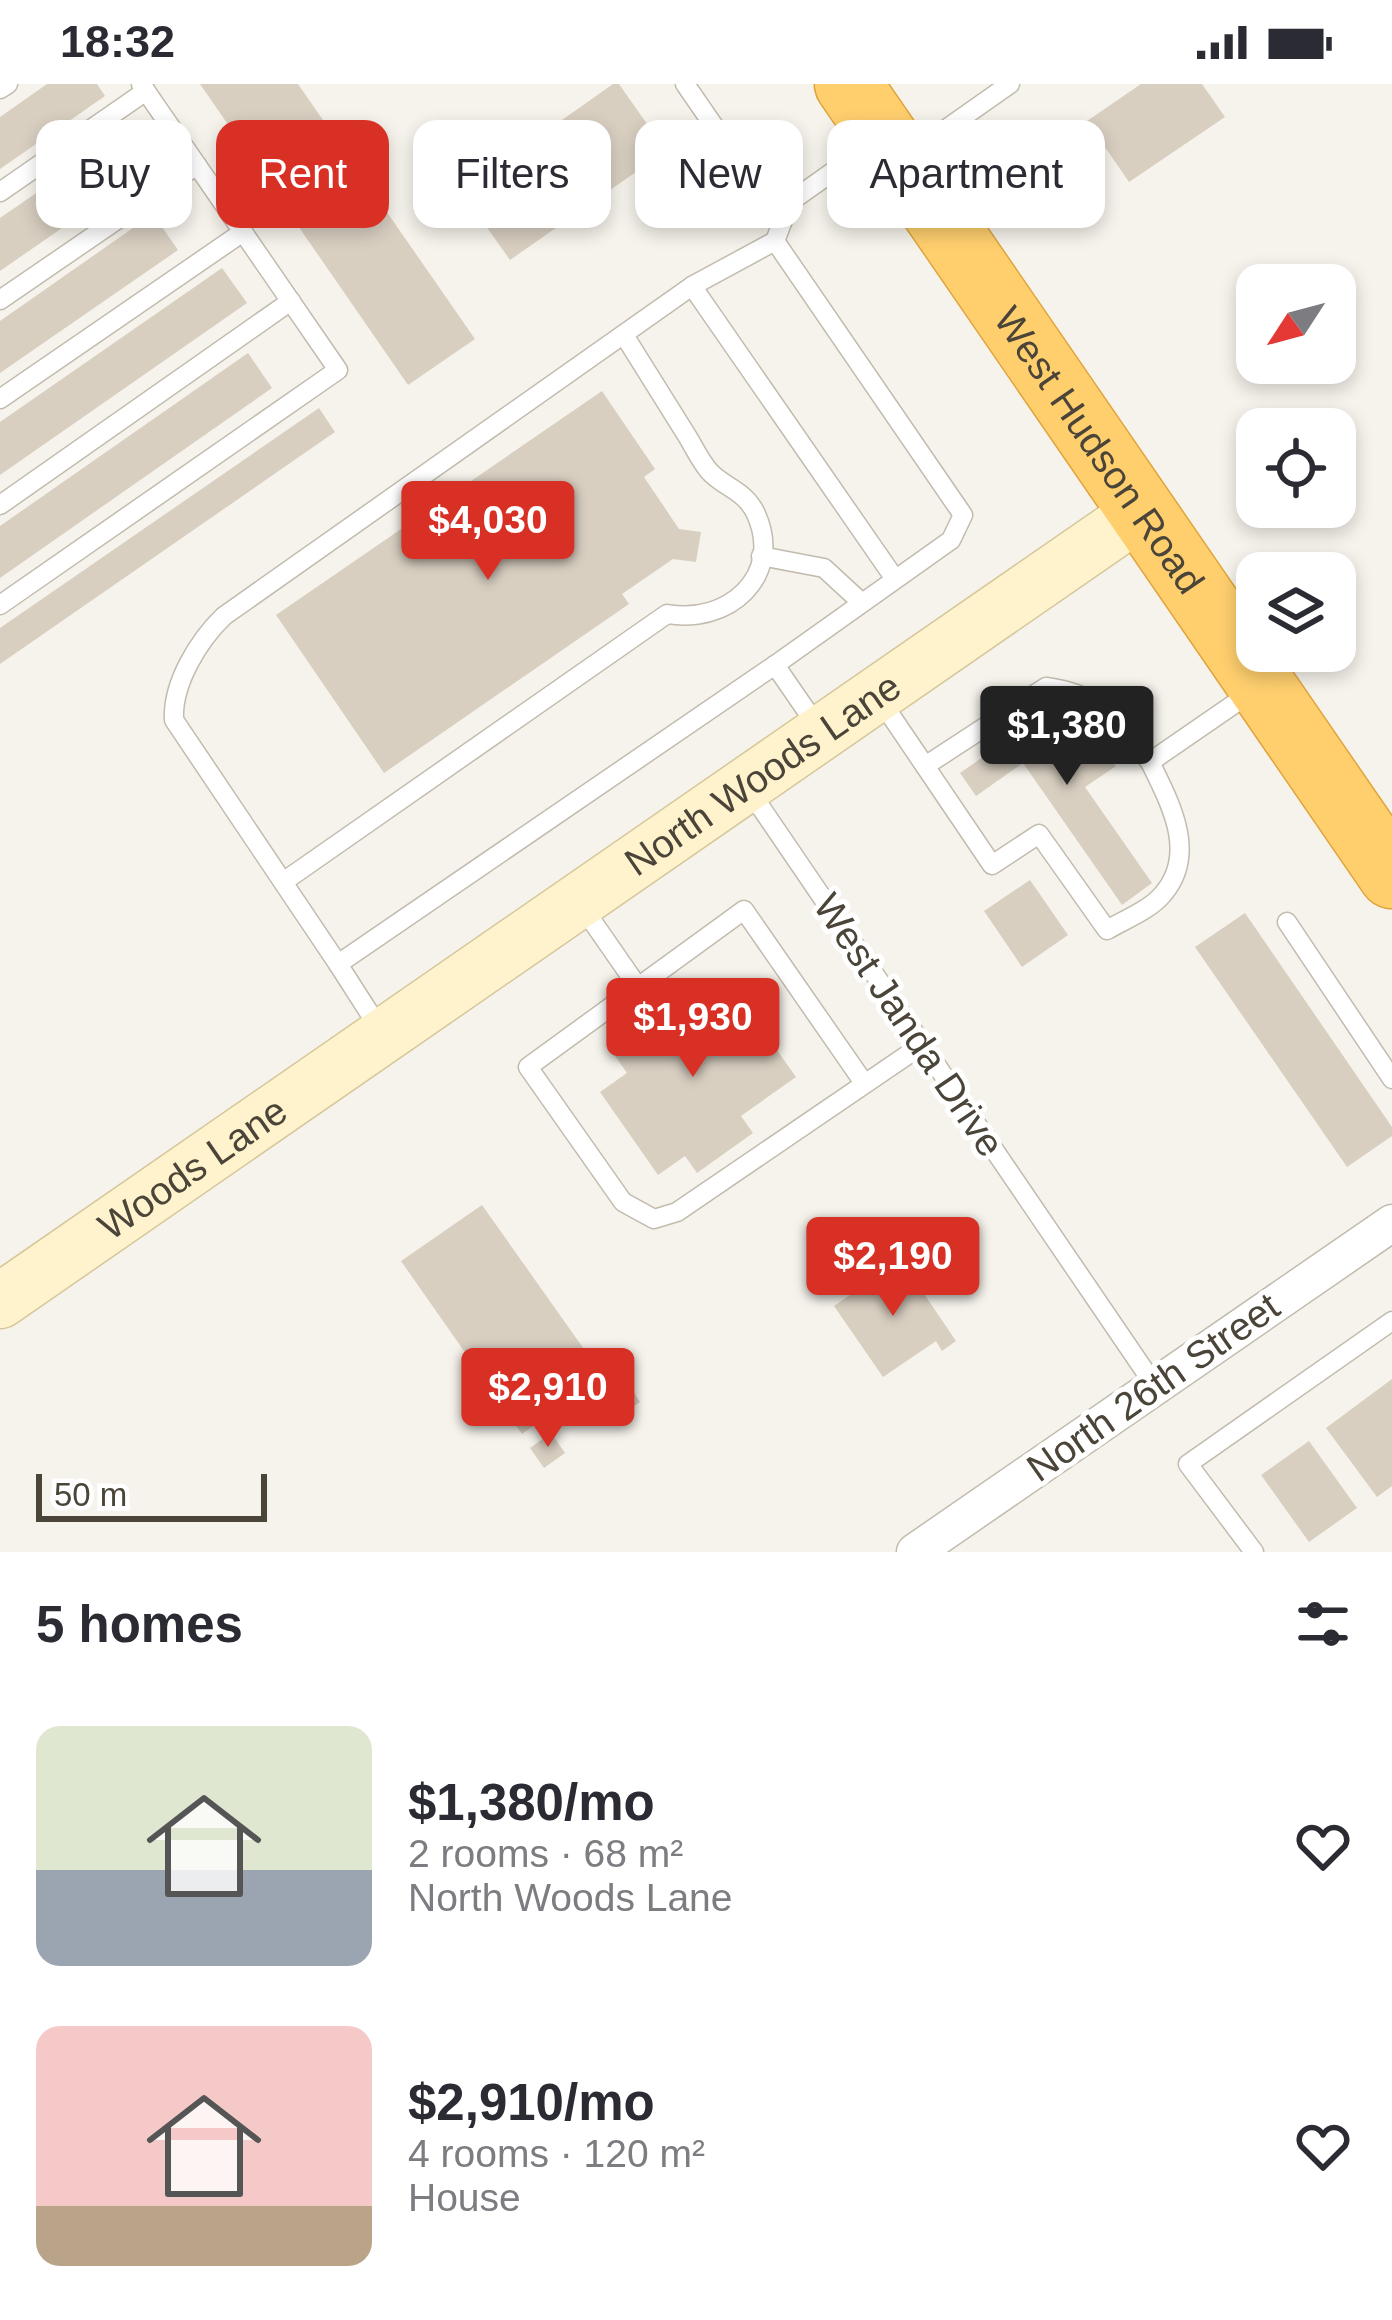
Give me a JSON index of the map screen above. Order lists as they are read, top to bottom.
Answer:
{
  "streets": {
    "highway": ["West Hudson Road"],
    "street": ["North Woods Lane", "Woods Lane", "North 26th Street"],
    "lane": ["West Janda Drive"]
  },
  "crossings": [
    ["West Hudson Road", "North Woods Lane"],
    ["North Woods Lane", "West Janda Drive"],
    ["North Woods Lane", "Woods Lane"],
    ["West Janda Drive", "North 26th Street"]
  ],
  "scale_bar": "50 m",
  "north": "bottom left",
  "page": {
    "status": "18:32",
    "chip": [
      "Buy",
      "Rent",
      "Filters",
      "New",
      "Apartment"
    ],
    "price": [
      "$4,030",
      "$1,380",
      "$1,930",
      "$2,190",
      "$2,910"
    ],
    "scale": "50 m",
    "heading": "5 homes",
    "list": [
      {
        "name": "$1,380/mo",
        "note": "2 rooms · 68 m² · North Woods Lane"
      },
      {
        "name": "$2,910/mo",
        "note": "4 rooms · 120 m² · House"
      }
    ]
  }
}
